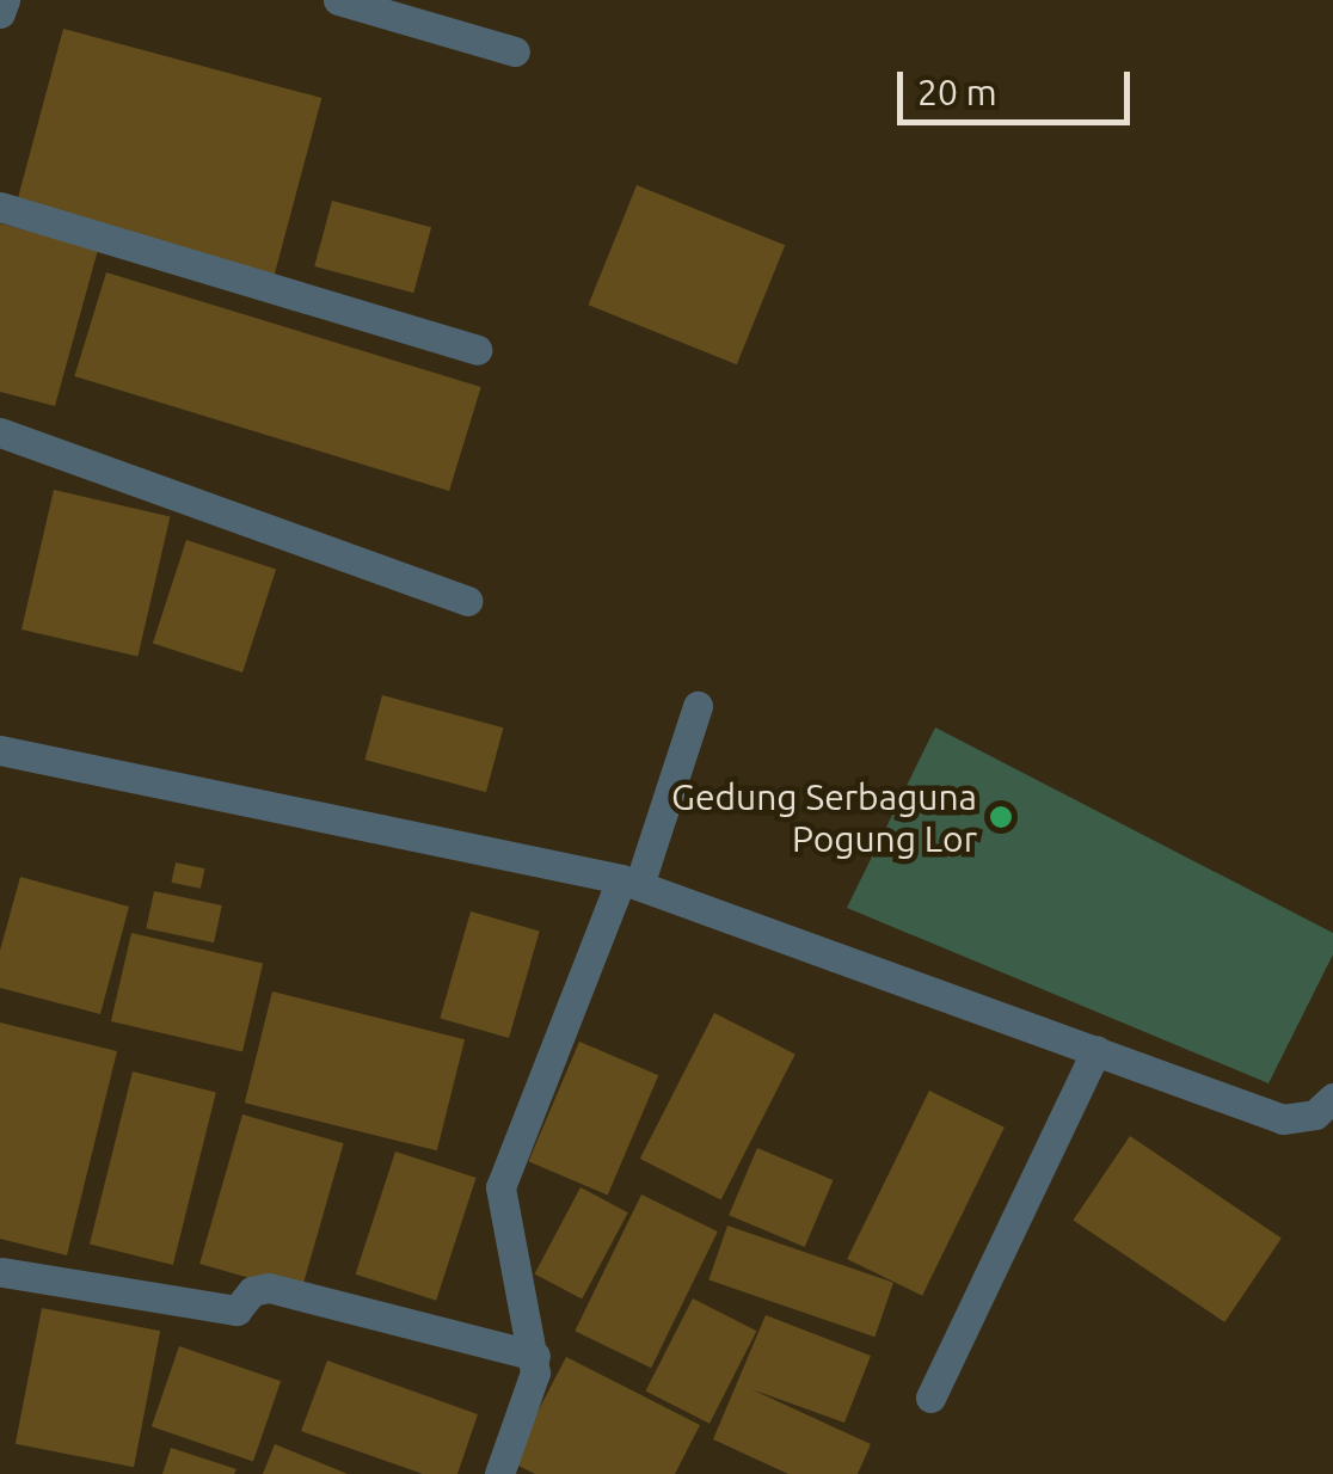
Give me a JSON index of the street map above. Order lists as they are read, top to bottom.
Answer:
{
  "places": ["Gedung Serbaguna Pogung Lor"],
  "scale_bar": "20 m"
}
